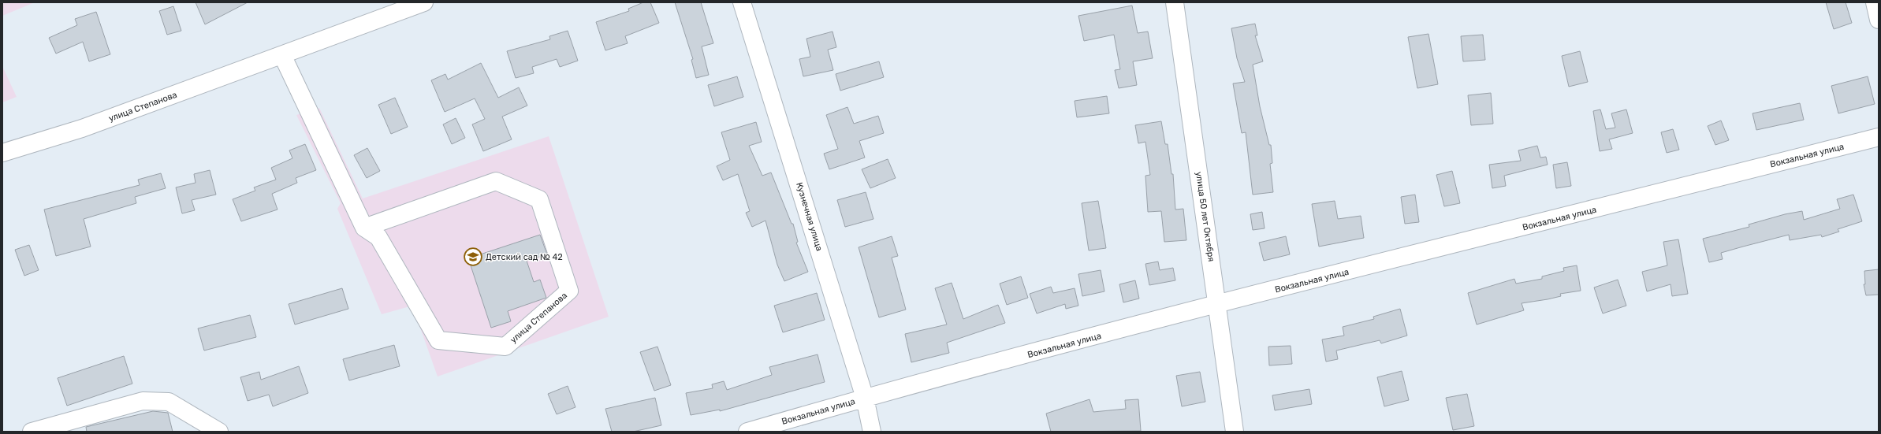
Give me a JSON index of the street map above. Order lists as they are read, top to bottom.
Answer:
{
  "streets": {
    "street": [
      "улица Степанова",
      "Вокзальная улица",
      "Кузнечная улица",
      "улица 50 лет Октября"
    ]
  },
  "crossings": [
    ["Вокзальная улица", "Кузнечная улица"],
    ["Вокзальная улица", "улица 50 лет Октября"]
  ],
  "places": {
    "school or university": ["Детский сад № 42"]
  }
}
